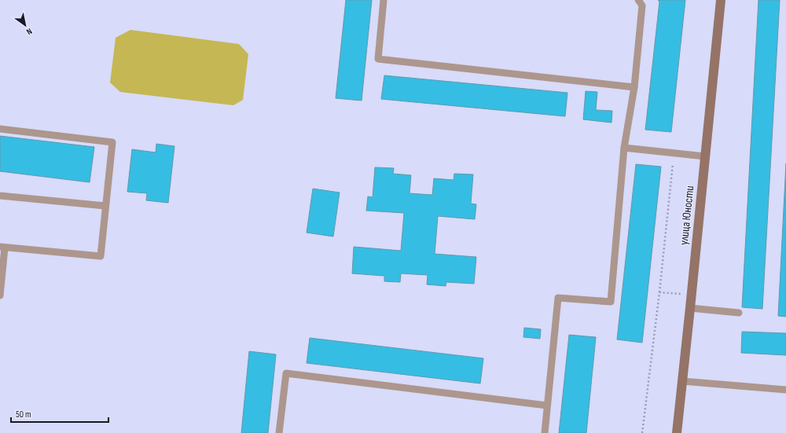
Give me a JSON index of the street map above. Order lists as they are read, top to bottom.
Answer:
{
  "streets": {
    "street": ["улица Юности"]
  },
  "scale_bar": "50 m",
  "north": "bottom right"
}
